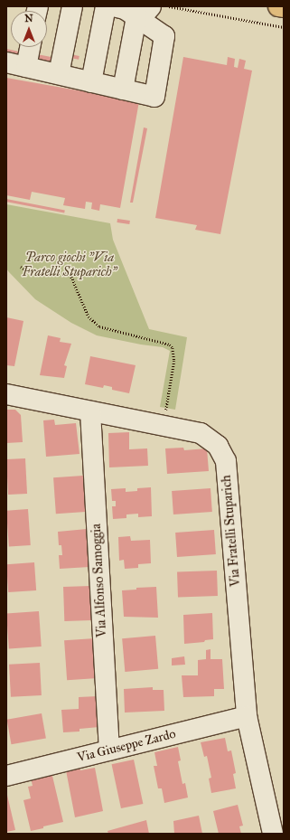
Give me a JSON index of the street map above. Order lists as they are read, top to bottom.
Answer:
{
  "streets": {
    "street": ["Via Fratelli Stuparich", "Via Alfonso Samoggia", "Via Giuseppe Zardo"]
  },
  "crossings": [
    ["Via Fratelli Stuparich", "Via Alfonso Samoggia"],
    ["Via Fratelli Stuparich", "Via Giuseppe Zardo"],
    ["Via Alfonso Samoggia", "Via Giuseppe Zardo"]
  ],
  "parks": ["Parco giochi \"Via Fratelli Stuparich\""],
  "north": "top"
}
